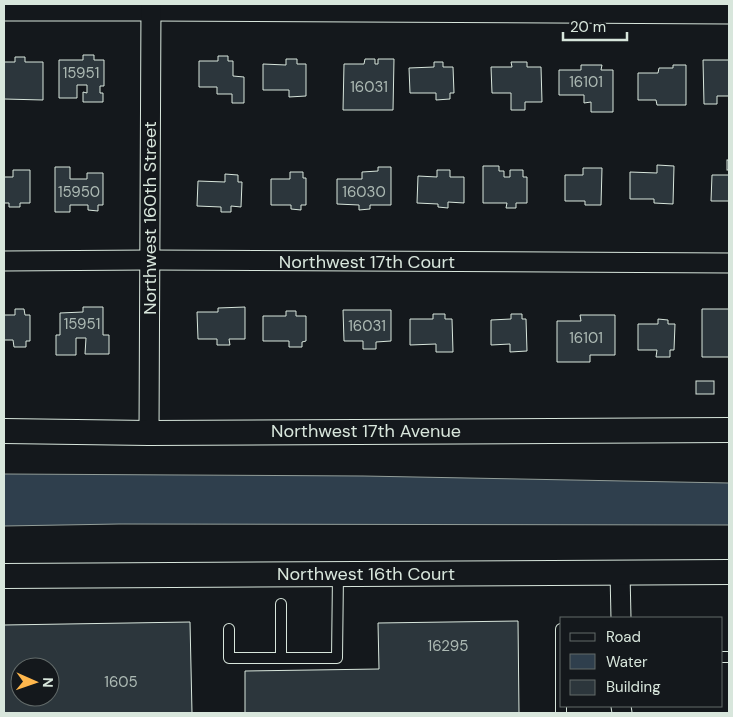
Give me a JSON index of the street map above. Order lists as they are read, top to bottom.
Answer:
{
  "streets": {
    "street": [
      "Northwest 160th Street",
      "Northwest 17th Court",
      "Northwest 17th Avenue",
      "Northwest 16th Court"
    ]
  },
  "crossings": [
    ["Northwest 160th Street", "Northwest 17th Court"],
    ["Northwest 160th Street", "Northwest 17th Avenue"]
  ],
  "house_numbers": [
    "15951",
    "16101",
    "16031",
    "15950",
    "16030",
    "15951",
    "16031",
    "16101",
    "16295",
    "1605"
  ],
  "legend": ["Road", "Water", "Building"],
  "scale_bar": "20 m",
  "north": "right"
}
